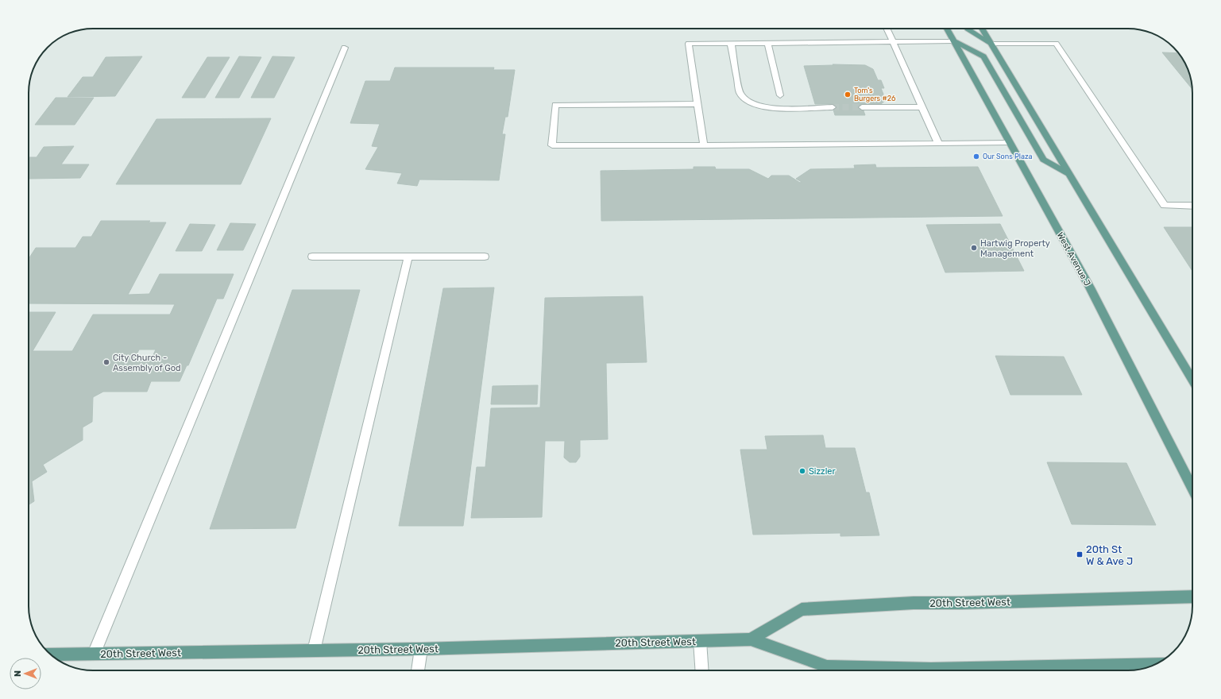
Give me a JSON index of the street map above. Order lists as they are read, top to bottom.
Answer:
{
  "streets": {
    "main road": ["West Avenue J", "20th Street West"]
  },
  "places": {
    "other": [
      "Tom's Burgers #26",
      "Our Sons Plaza",
      "Hartwig Property Management",
      "City Church - Assembly of God",
      "Sizzler"
    ],
    "transit": ["20th St W & Ave J"]
  },
  "north": "left"
}
